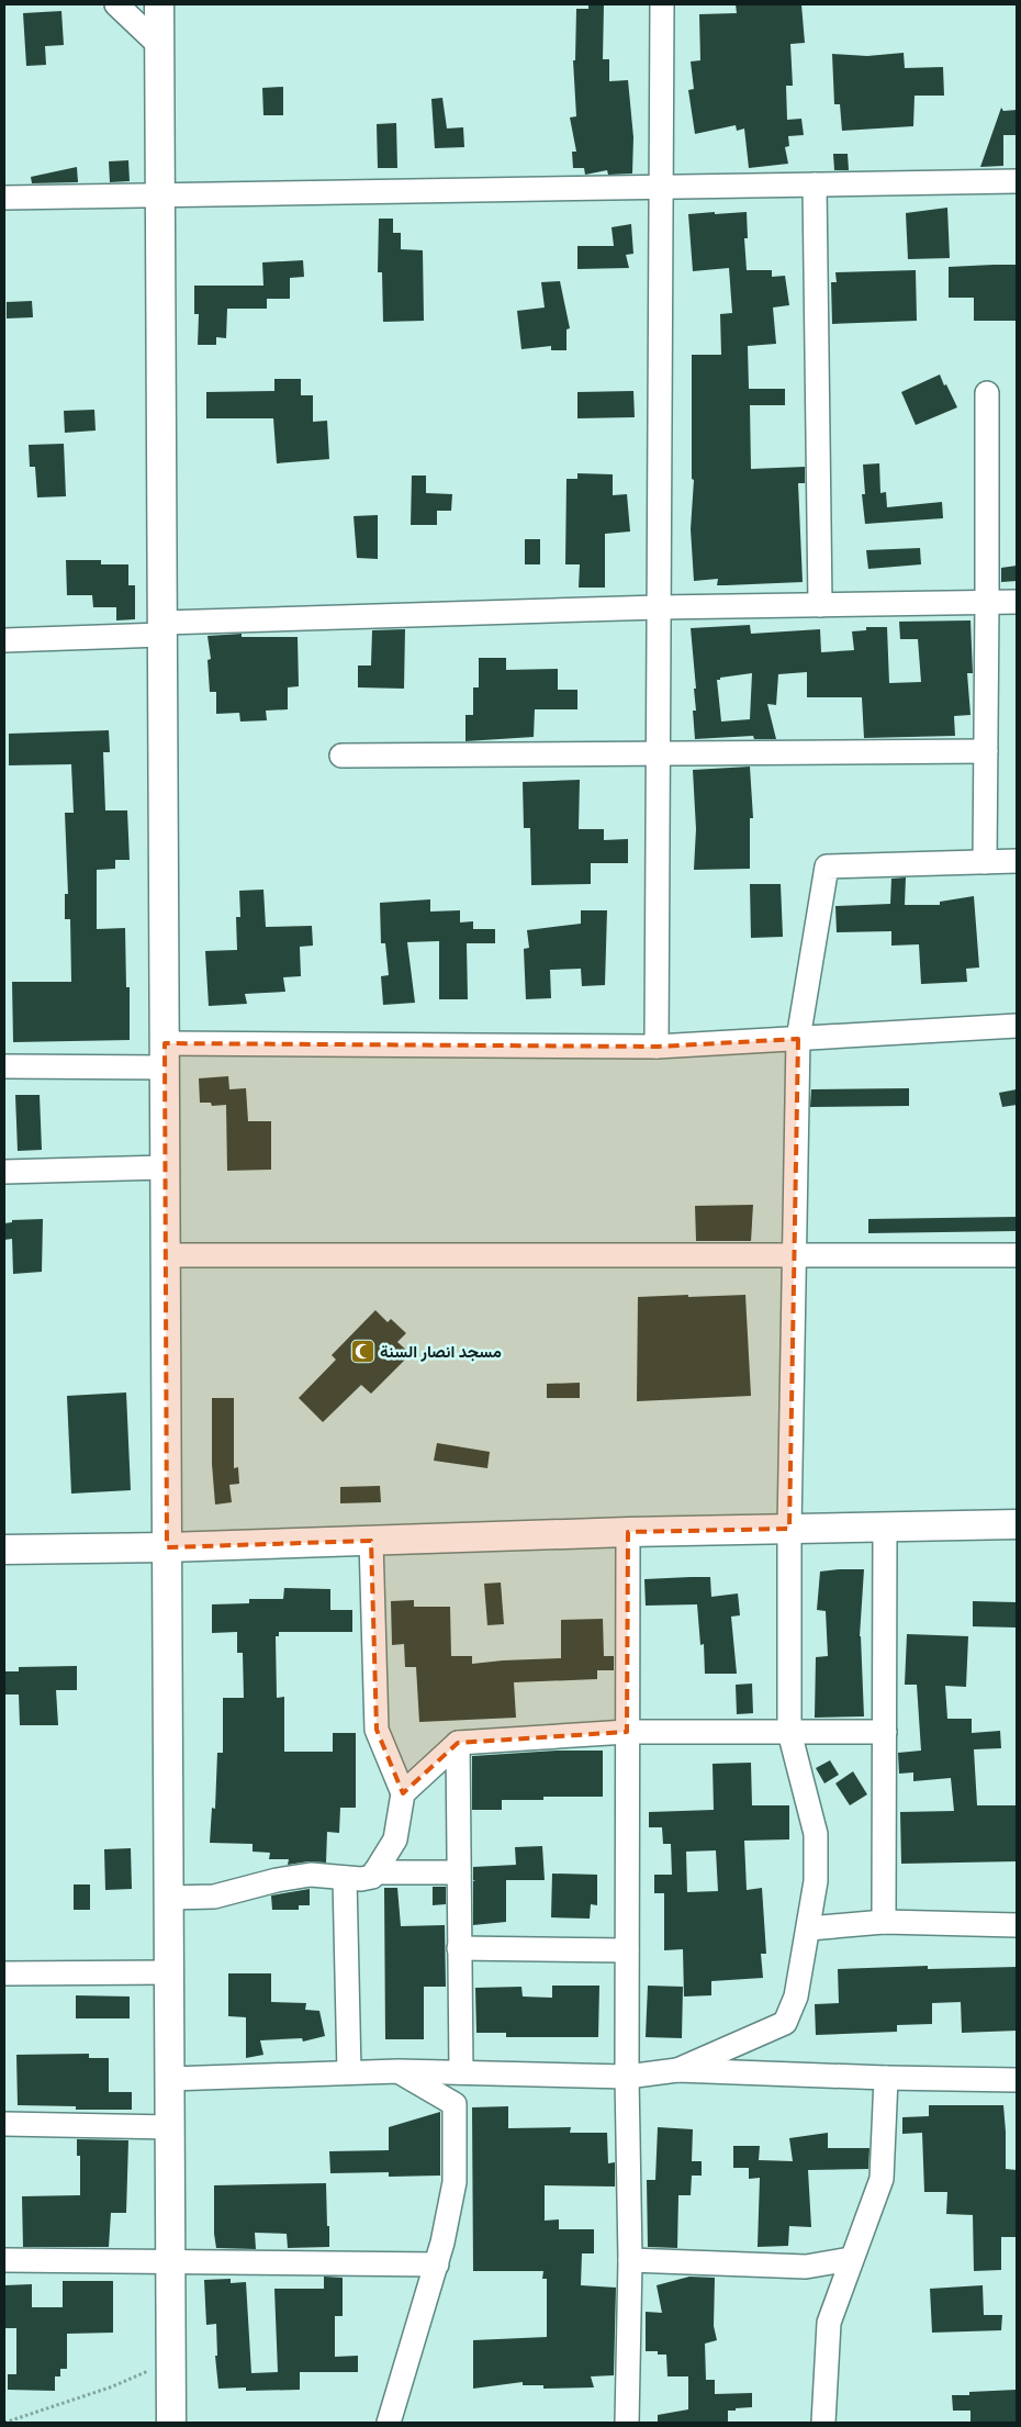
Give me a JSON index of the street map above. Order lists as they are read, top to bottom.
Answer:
{
  "places": {
    "mosque": ["مسجد انصار السنة"]
  }
}
